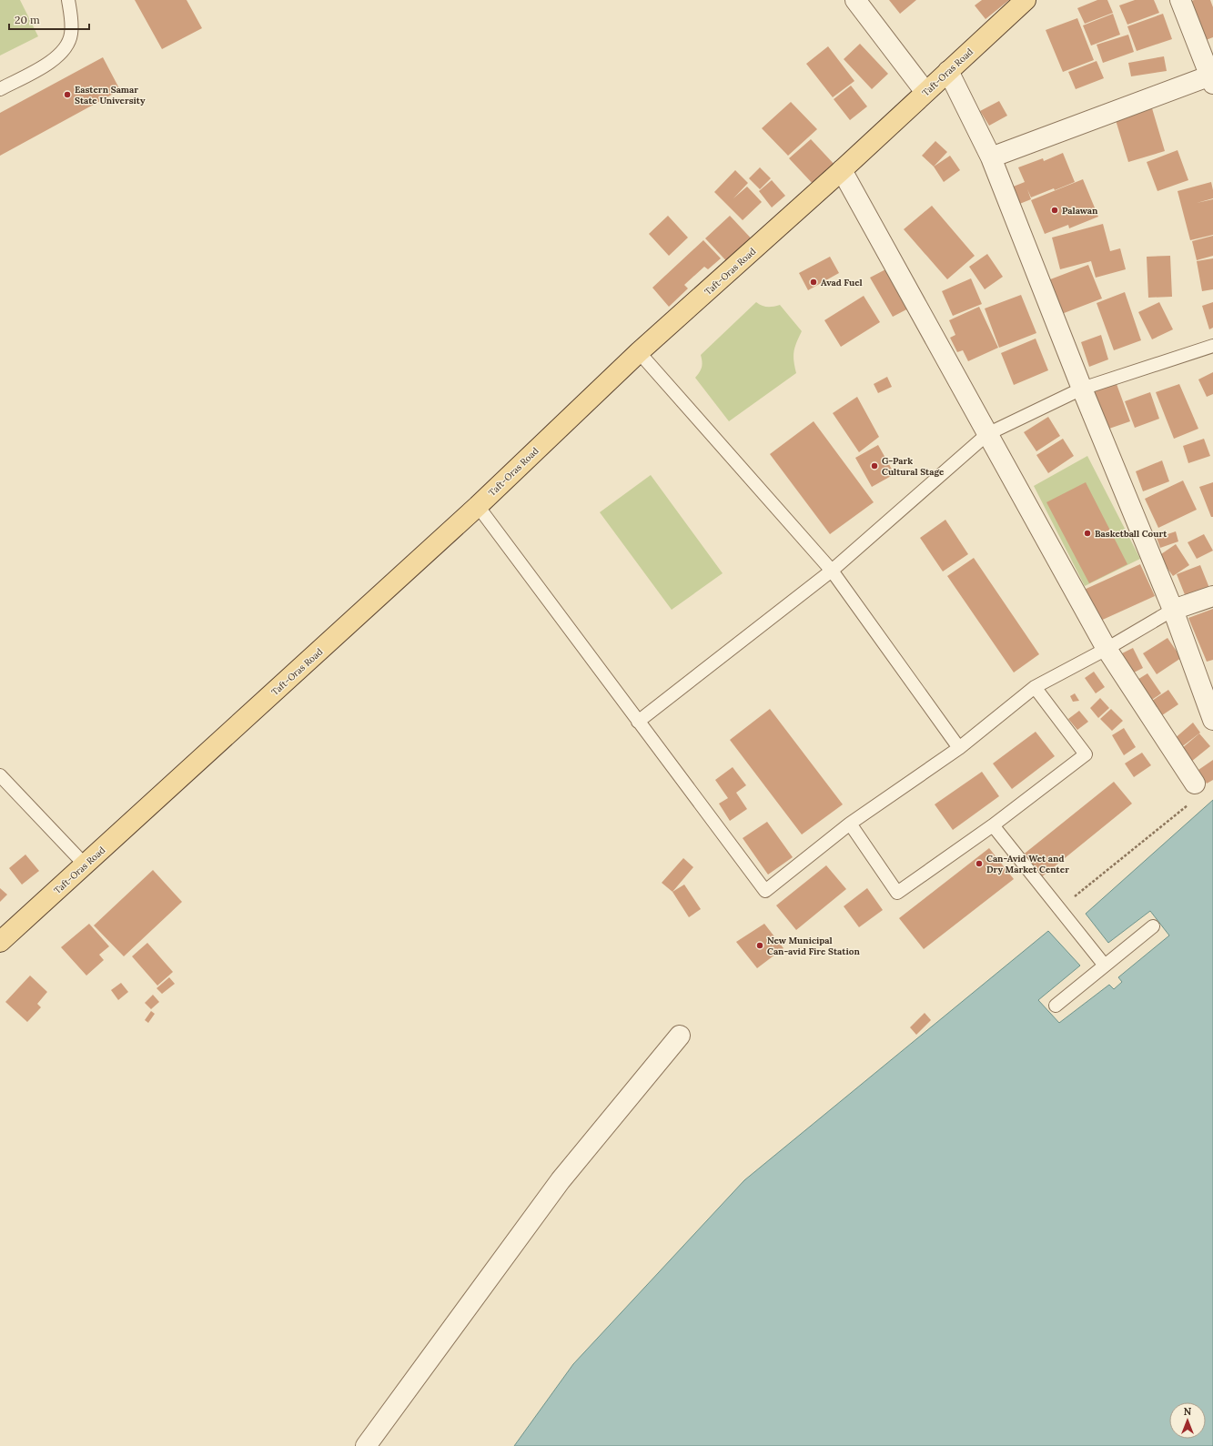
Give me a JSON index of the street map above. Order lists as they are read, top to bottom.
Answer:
{
  "streets": {
    "main road": ["Taft-Oras Road"]
  },
  "places": [
    "Eastern Samar State University",
    "Palawan",
    "Avad Fuel",
    "G-Park Cultural Stage",
    "Basketball Court",
    "Can-Avid Wet and Dry Market Center",
    "New Municipal Can-avid Fire Station"
  ],
  "scale_bar": "20 m",
  "north": "top"
}
